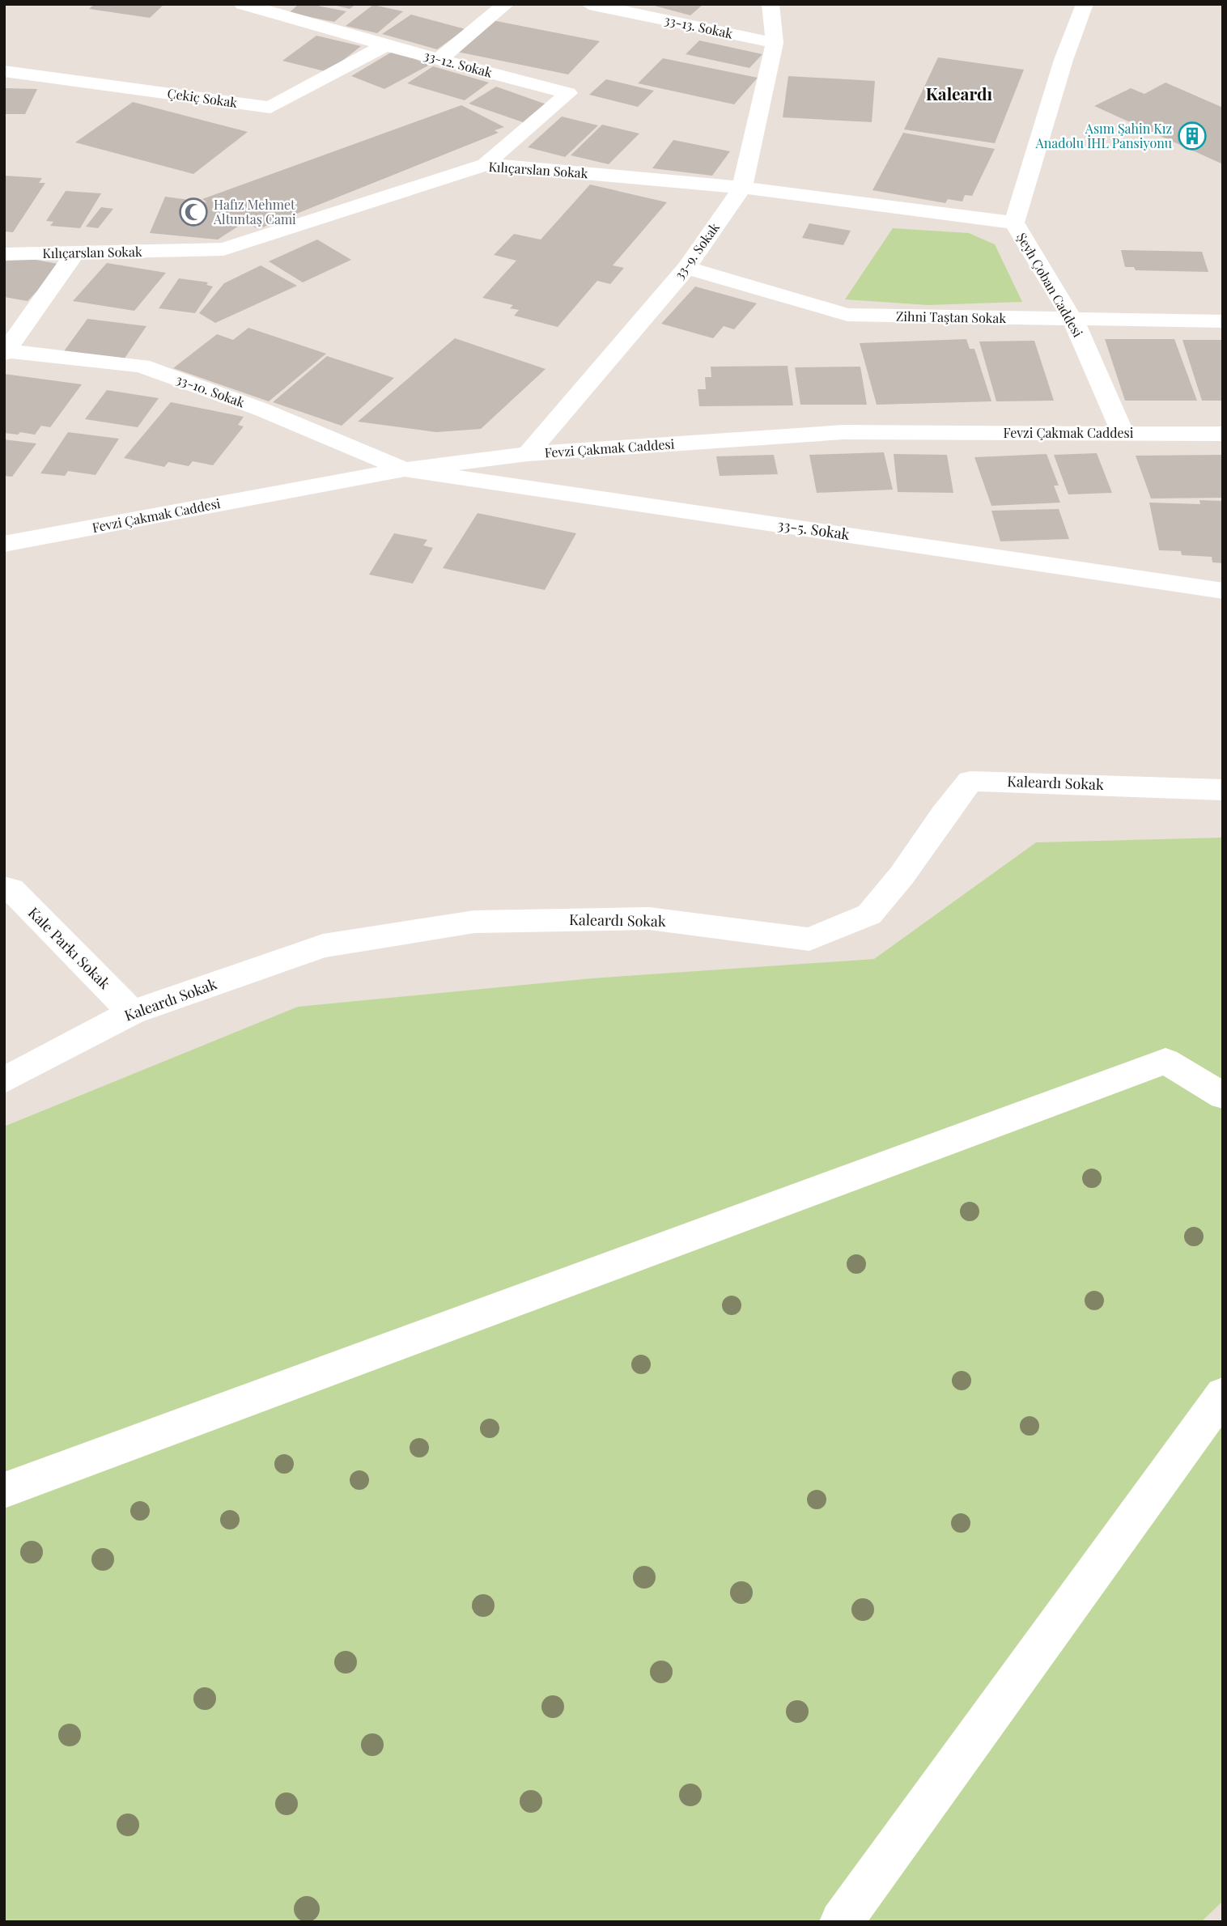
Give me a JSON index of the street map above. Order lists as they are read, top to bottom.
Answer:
{
  "streets": {
    "street": [
      "33-13. Sokak",
      "33-12. Sokak",
      "Çekiç Sokak",
      "Kılıçarslan Sokak",
      "33-9. Sokak",
      "Şeyh Çoban Caddesi",
      "Zihni Taştan Sokak",
      "33-10. Sokak",
      "Fevzi Çakmak Caddesi",
      "33-5. Sokak",
      "Kaleardı Sokak",
      "Kale Parkı Sokak"
    ]
  },
  "crossings": [
    ["33-13. Sokak", "33-9. Sokak"],
    ["33-12. Sokak", "Çekiç Sokak"],
    ["33-12. Sokak", "Kılıçarslan Sokak"],
    ["Kılıçarslan Sokak", "33-9. Sokak"],
    ["Kılıçarslan Sokak", "Şeyh Çoban Caddesi"],
    ["33-9. Sokak", "Zihni Taştan Sokak"],
    ["33-9. Sokak", "Fevzi Çakmak Caddesi"],
    ["Şeyh Çoban Caddesi", "Zihni Taştan Sokak"],
    ["Şeyh Çoban Caddesi", "Fevzi Çakmak Caddesi"],
    ["33-10. Sokak", "Fevzi Çakmak Caddesi"],
    ["33-10. Sokak", "33-5. Sokak"],
    ["Fevzi Çakmak Caddesi", "33-5. Sokak"],
    ["Kaleardı Sokak", "Kale Parkı Sokak"]
  ],
  "districts": ["Kaleardı"],
  "places": {
    "building": ["Asım Şahin Kız Anadolu İHL Pansiyonu"],
    "mosque": ["Hafız Mehmet Altuntaş Cami"]
  }
}
